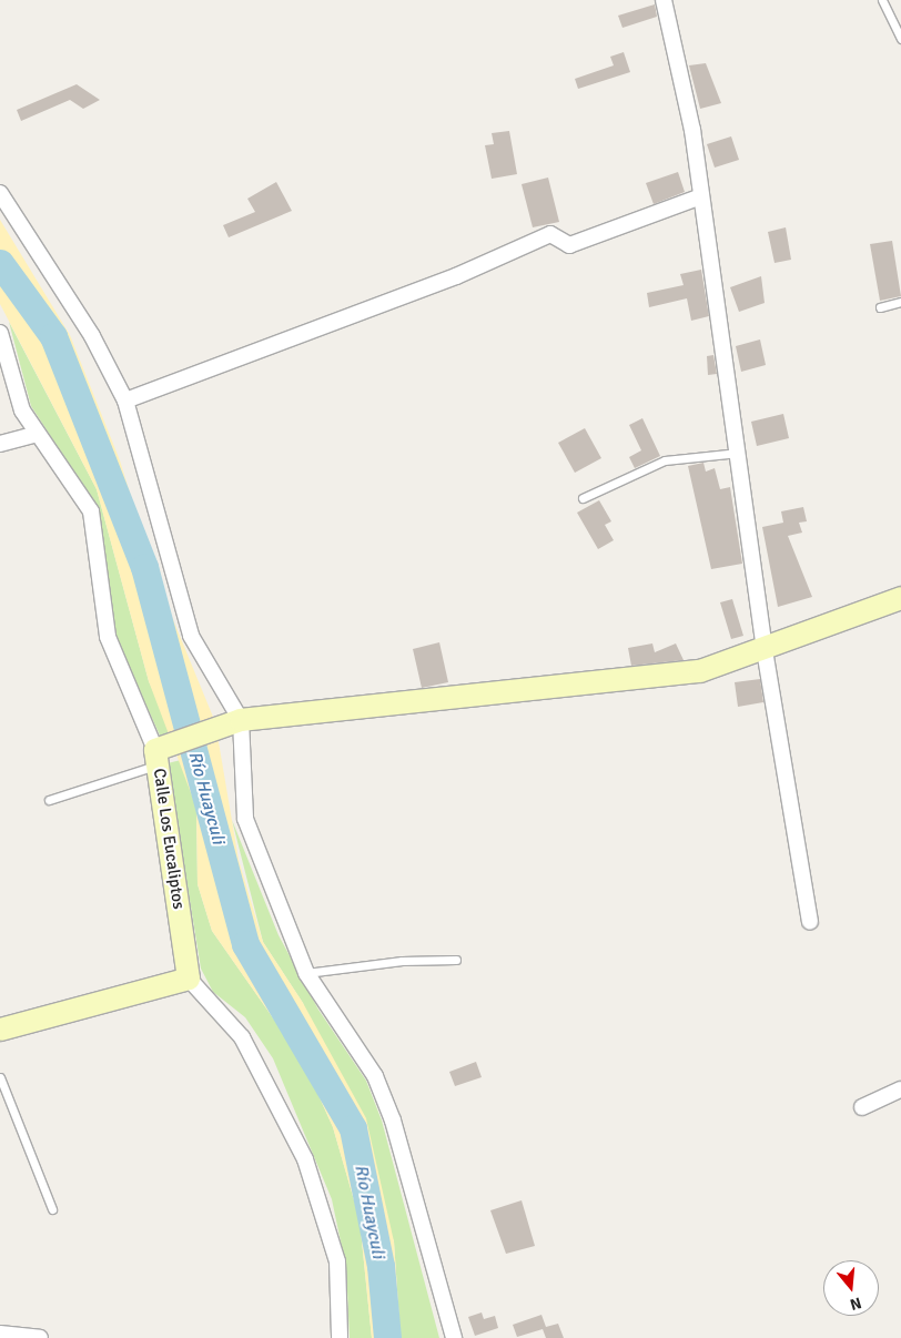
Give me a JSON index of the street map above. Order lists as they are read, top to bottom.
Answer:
{
  "streets": {
    "street": ["Calle Los Eucaliptos"]
  },
  "water": ["Río Huayculi"],
  "north": "bottom"
}
